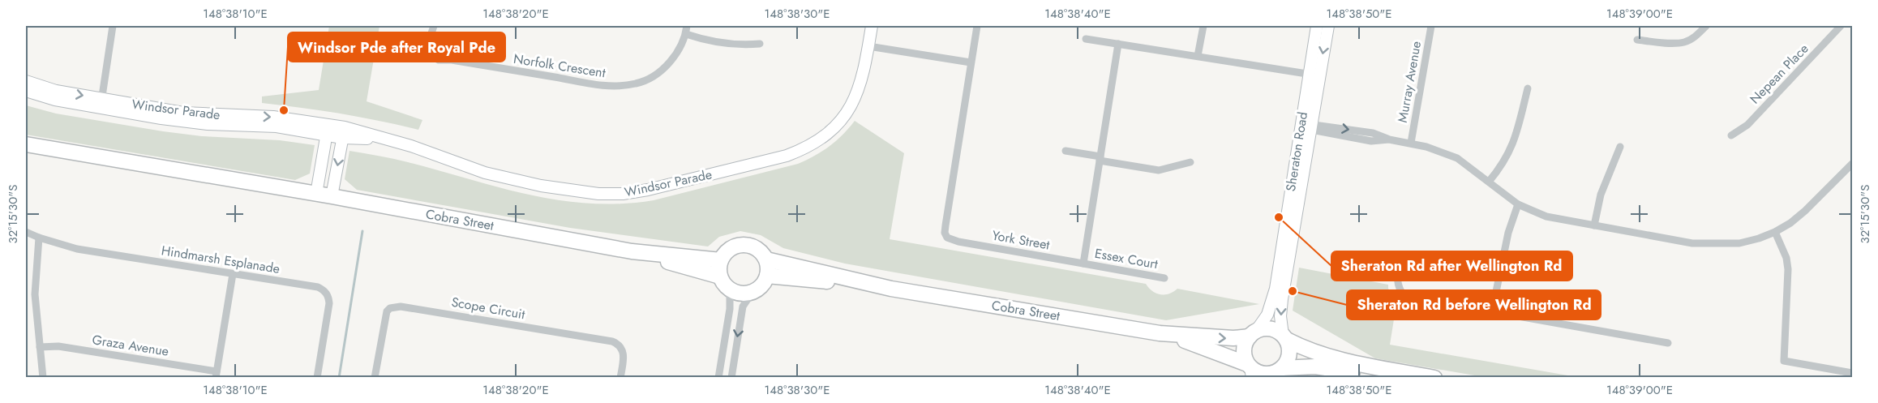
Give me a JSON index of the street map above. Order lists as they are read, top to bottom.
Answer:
{
  "streets": {
    "highway": ["Cobra Street"],
    "street": [
      "Norfolk Crescent",
      "Nepean Place",
      "Murray Avenue",
      "Windsor Parade",
      "Sheraton Road",
      "York Street",
      "Essex Court",
      "Hindmarsh Esplanade",
      "Scope Circuit",
      "Graza Avenue"
    ]
  },
  "crossings": [
    ["Sheraton Road", "Cobra Street"],
    ["York Street", "Essex Court"]
  ],
  "places": ["Windsor Pde after Royal Pde", "Sheraton Rd after Wellington Rd", "Sheraton Rd before Wellington Rd"],
  "coordinates": [
    "148°38'10\"E",
    "148°38'20\"E",
    "148°38'30\"E",
    "148°38'40\"E",
    "148°38'50\"E",
    "148°39'00\"E",
    "32°15'30\"S"
  ]
}
